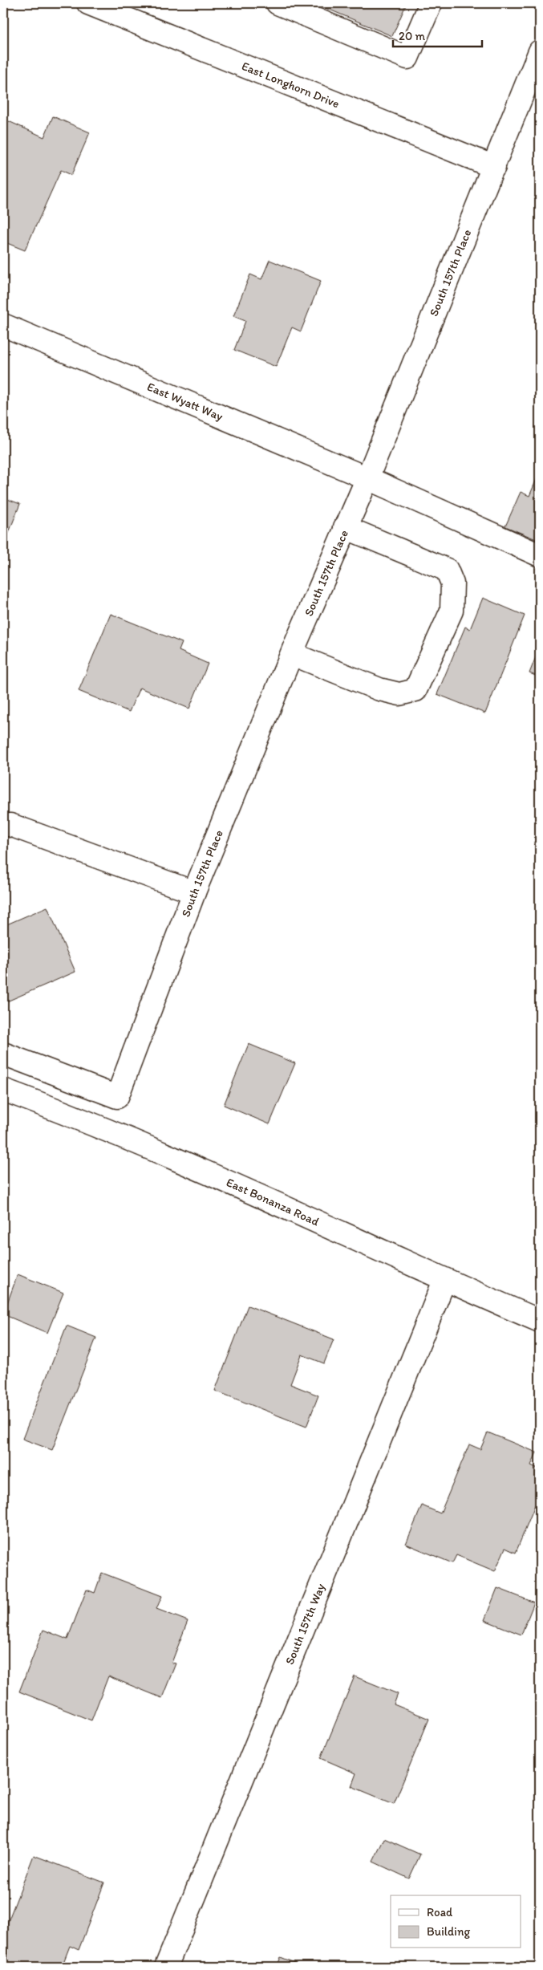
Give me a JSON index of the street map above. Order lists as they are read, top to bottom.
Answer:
{
  "streets": {
    "street": [
      "East Longhorn Drive",
      "South 157th Place",
      "East Wyatt Way",
      "East Bonanza Road",
      "South 157th Way"
    ]
  },
  "crossings": [
    ["East Longhorn Drive", "South 157th Place"],
    ["South 157th Place", "East Wyatt Way"],
    ["East Bonanza Road", "South 157th Way"]
  ],
  "legend": ["Road", "Building"],
  "scale_bar": "20 m"
}
